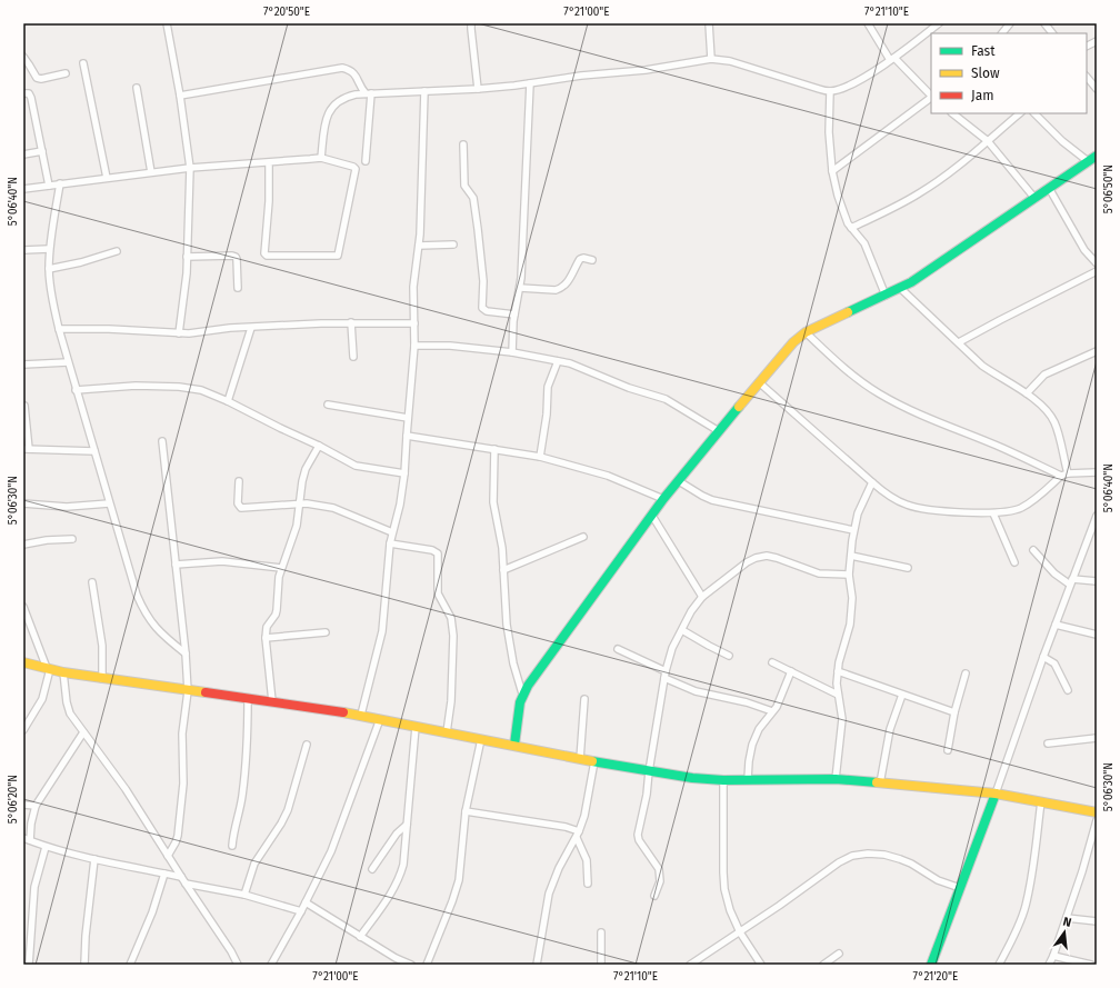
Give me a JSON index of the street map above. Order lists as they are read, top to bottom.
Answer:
{
  "legend": ["Fast", "Slow", "Jam"],
  "north": "top",
  "coordinates": [
    "7°20'50\"E",
    "7°21'00\"E",
    "7°21'10\"E",
    "5°06'50\"N",
    "5°06'40\"N",
    "5°06'30\"N",
    "5°06'20\"N",
    "7°21'20\"E"
  ]
}
